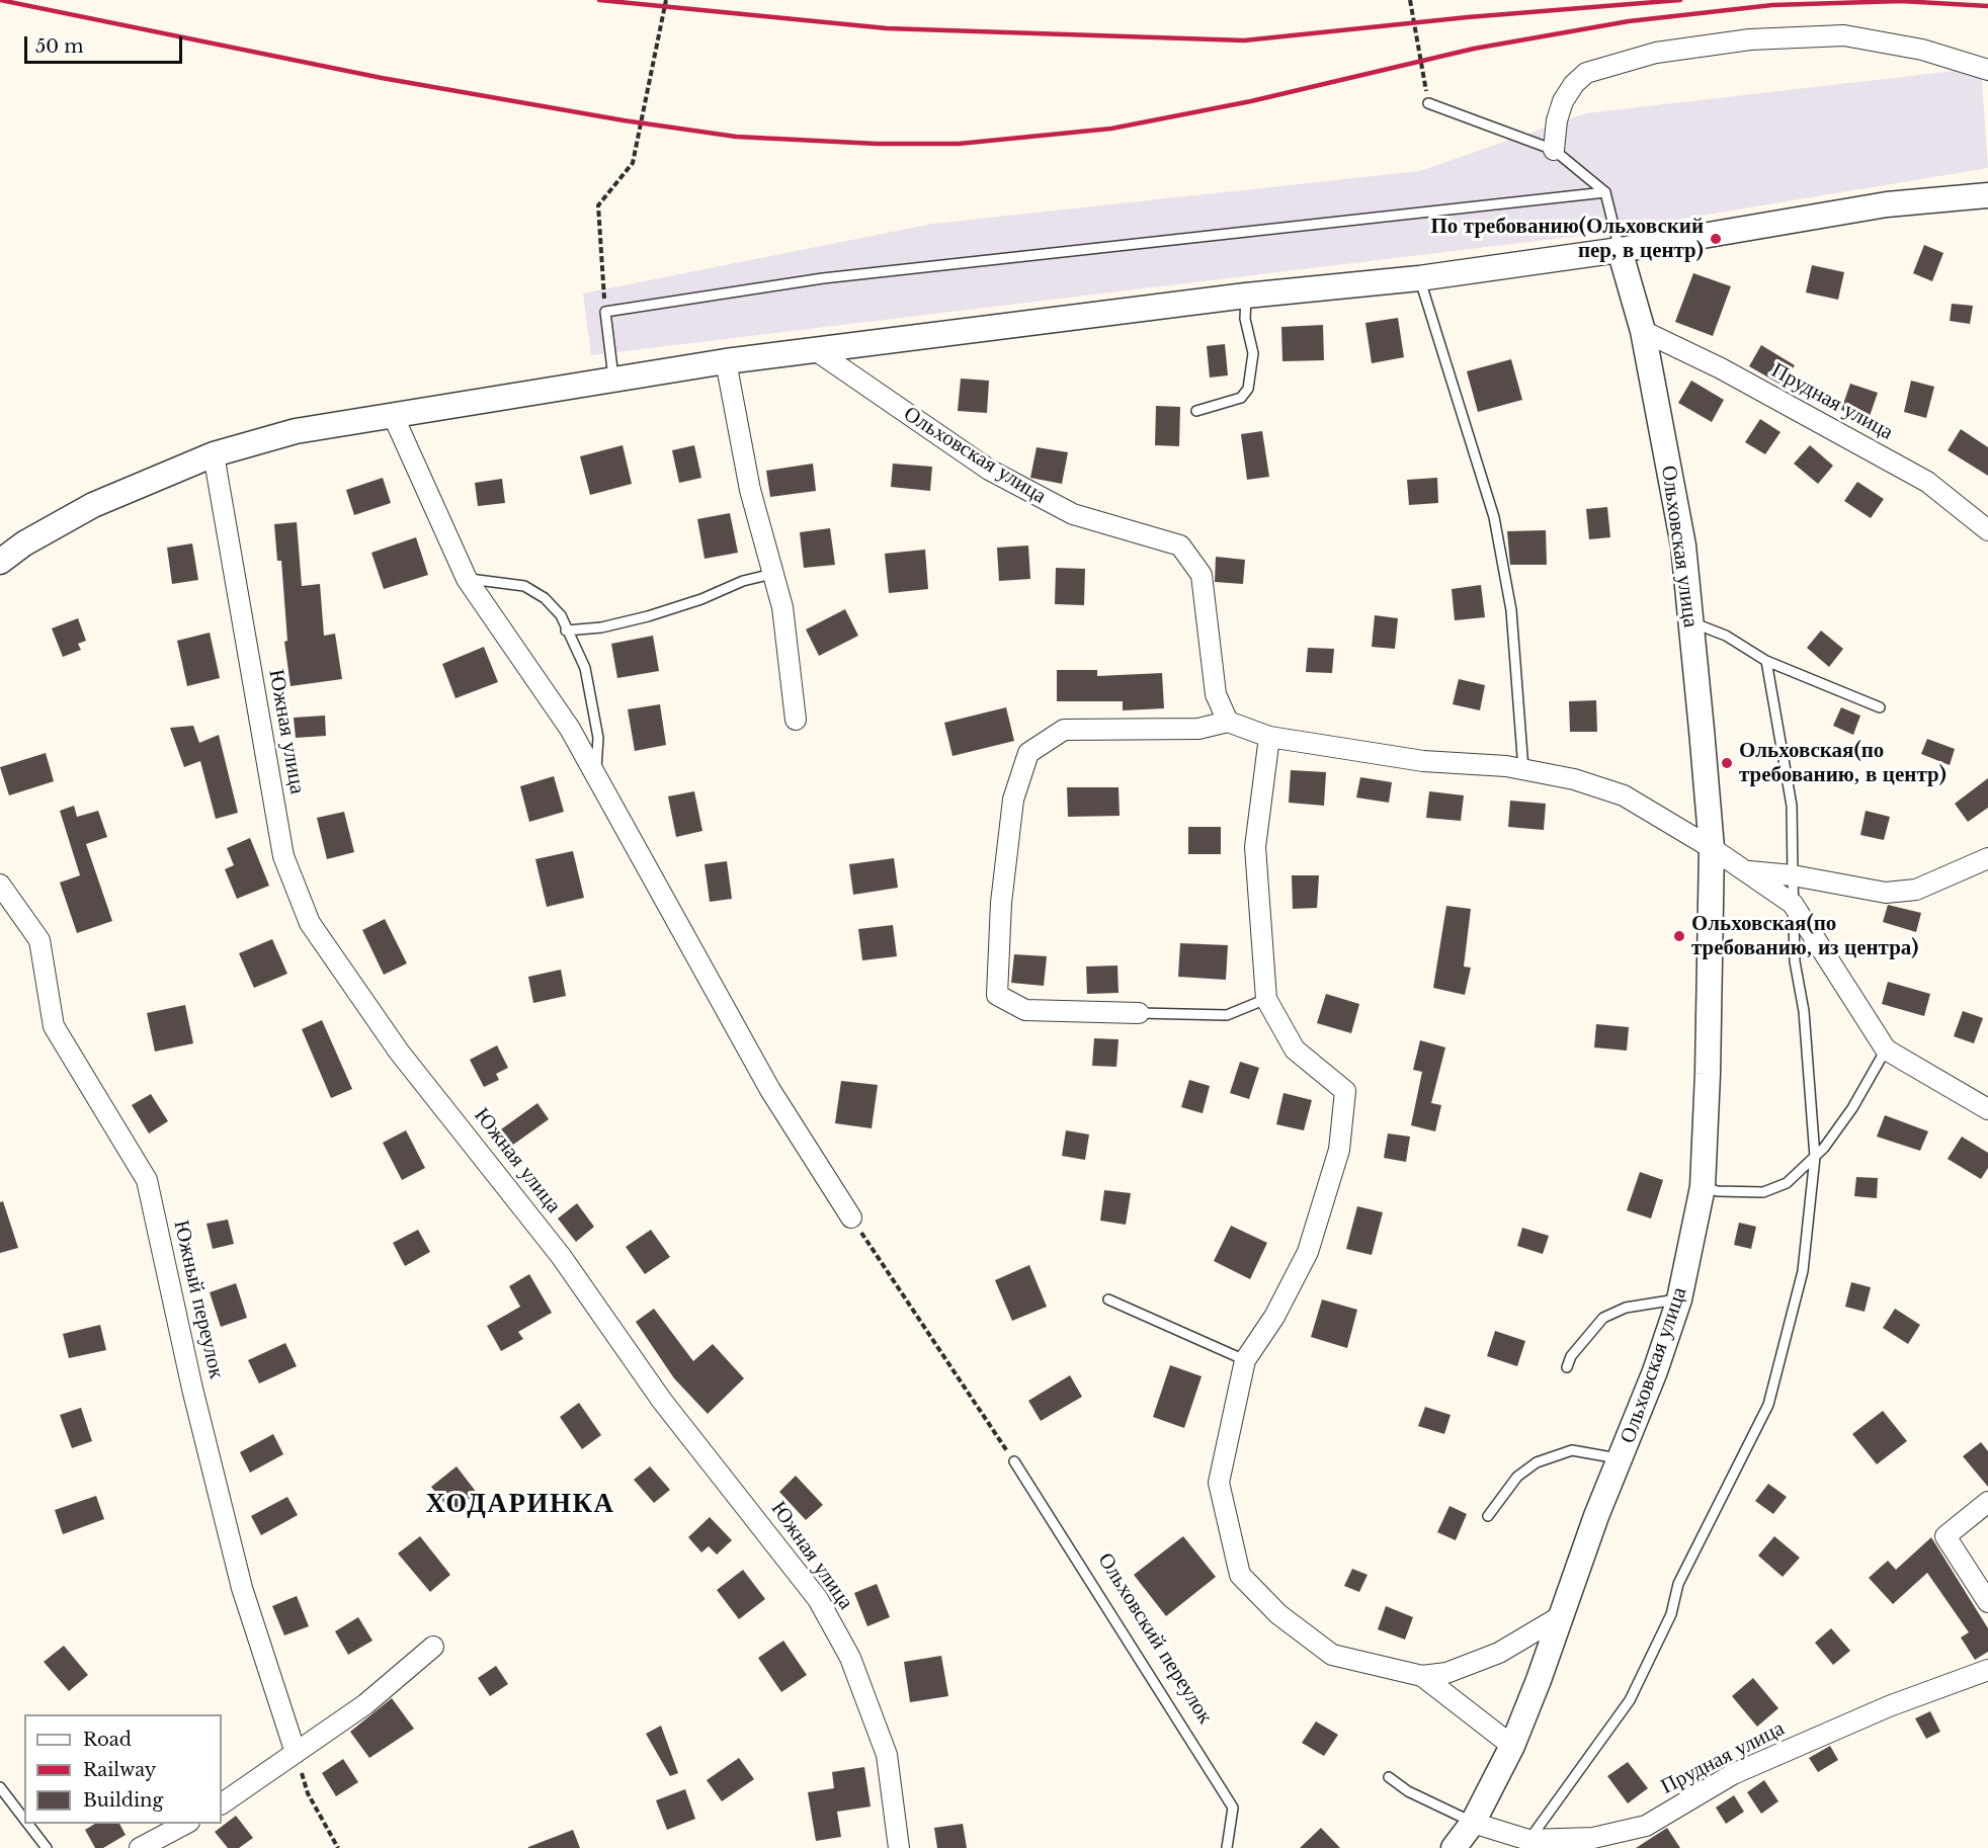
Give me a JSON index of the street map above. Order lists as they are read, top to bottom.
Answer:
{
  "streets": {
    "street": [
      "Прудная улица",
      "Ольховская улица",
      "Южная улица",
      "Южный переулок"
    ],
    "lane": ["Ольховский переулок"]
  },
  "crossings": [
    ["Прудная улица", "Ольховская улица"]
  ],
  "districts": ["ХОДАРИНКА"],
  "places": ["По требованию(Ольховский пер, в центр)", "Ольховская(по требованию, в центр)", "Ольховская(по требованию, из центра)"],
  "legend": ["Road", "Railway", "Building"],
  "scale_bar": "50 m"
}
